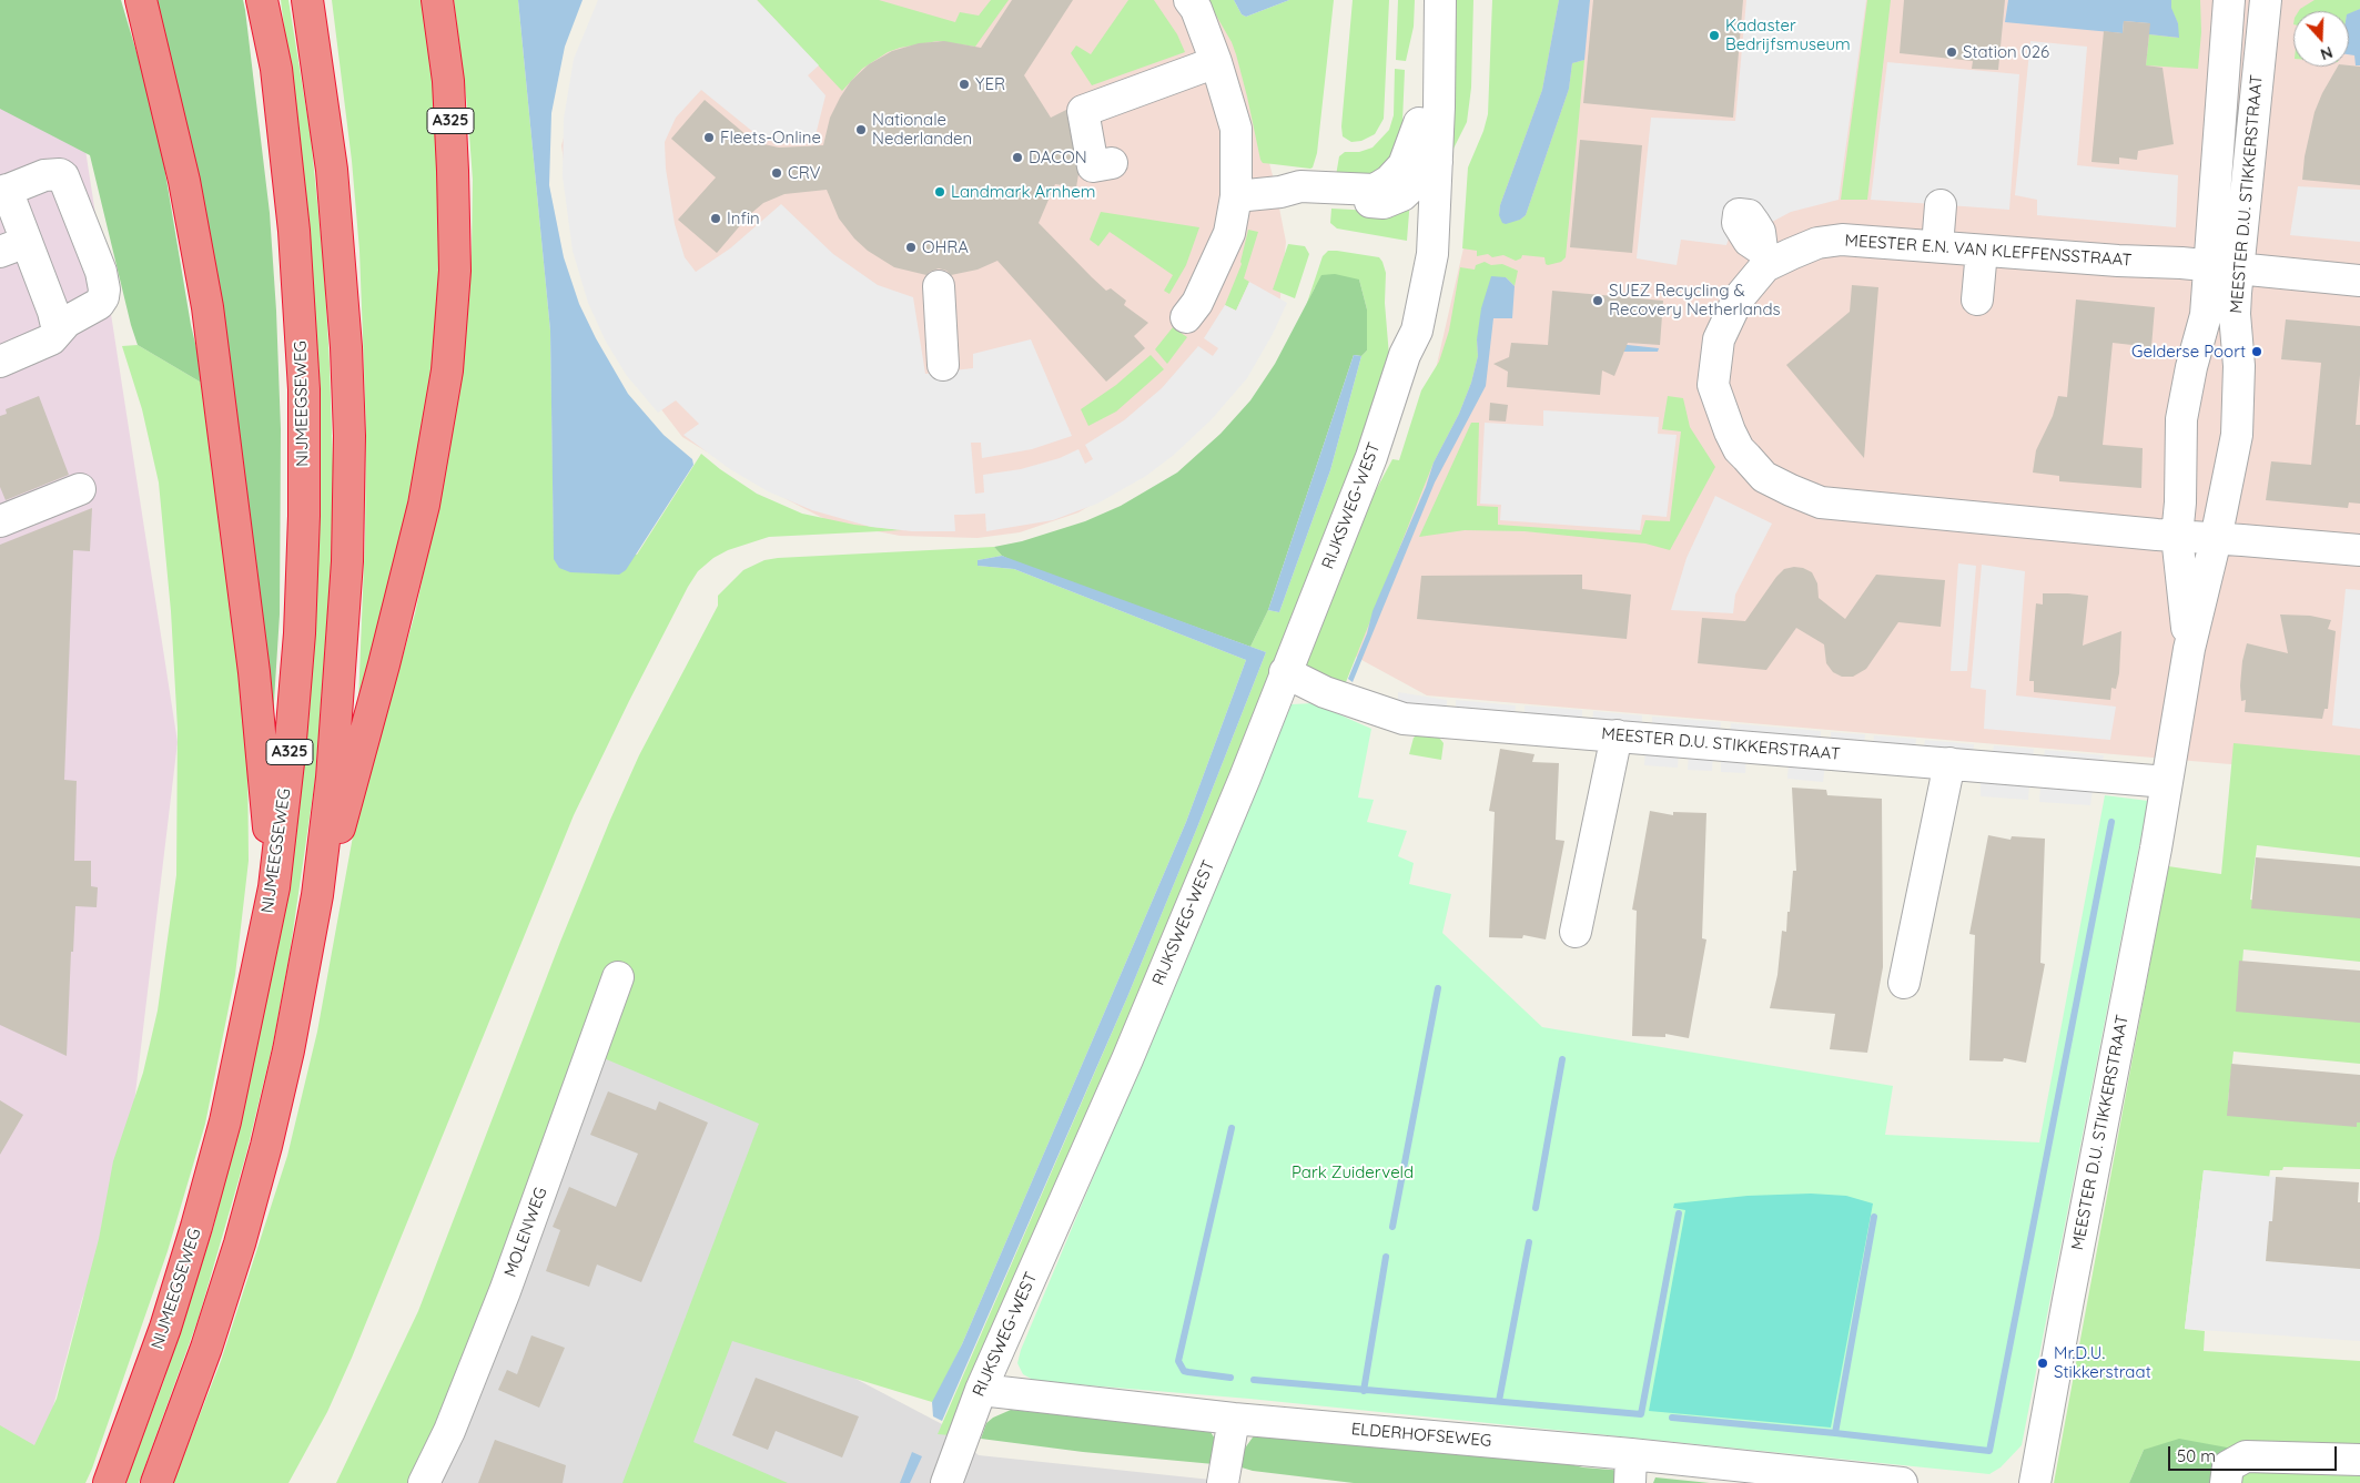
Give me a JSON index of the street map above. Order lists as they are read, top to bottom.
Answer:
{
  "streets": {
    "highway": ["A325", "NIJMEEGSEWEG"],
    "street": [
      "MEESTER D.U. STIKKERSTRAAT",
      "MEESTER E.N. VAN KLEFFENSSTRAAT",
      "RIJKSWEG-WEST",
      "MOLENWEG",
      "ELDERHOFSEWEG"
    ]
  },
  "crossings": [
    ["A325", "NIJMEEGSEWEG"],
    ["MEESTER D.U. STIKKERSTRAAT", "MEESTER E.N. VAN KLEFFENSSTRAAT"],
    ["MEESTER D.U. STIKKERSTRAAT", "RIJKSWEG-WEST"],
    ["RIJKSWEG-WEST", "ELDERHOFSEWEG"]
  ],
  "parks": ["Park Zuiderveld"],
  "places": [
    "Kadaster Bedrijfsmuseum",
    "Station 026",
    "YER",
    "Nationale Nederlanden",
    "Fleets-Online",
    "DACON",
    "CRV",
    "Landmark Arnhem",
    "Infin",
    "OHRA",
    "SUEZ Recycling & Recovery Netherlands",
    "Gelderse Poort",
    "Mr.D.U. Stikkerstraat"
  ],
  "scale_bar": "50 m",
  "north": "bottom"
}
